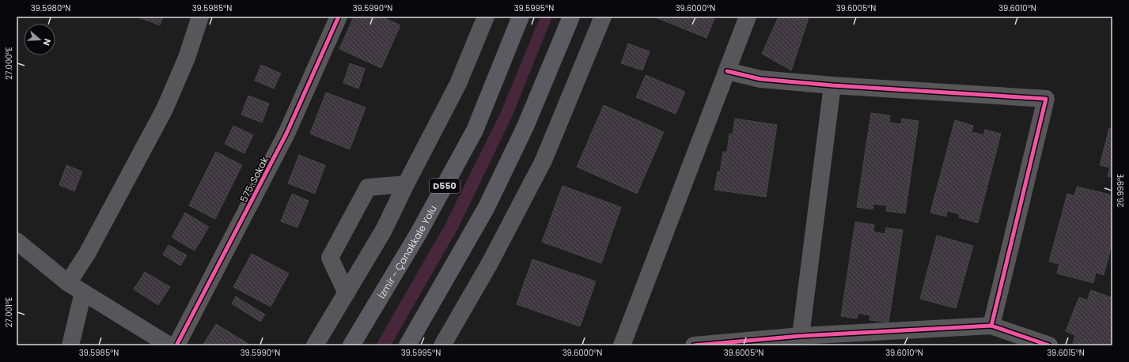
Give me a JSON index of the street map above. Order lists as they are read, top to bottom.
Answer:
{
  "streets": {
    "highway": ["D550", "İzmir - Çanakkale Yolu"],
    "street": ["575. Sokak"]
  },
  "north": "right",
  "coordinates": [
    "39.5980°N",
    "39.5985°N",
    "39.5990°N",
    "39.5995°N",
    "39.6000°N",
    "39.6005°N",
    "39.6010°N",
    "27.000°E",
    "26.999°E",
    "27.001°E",
    "39.6015°N"
  ]
}
